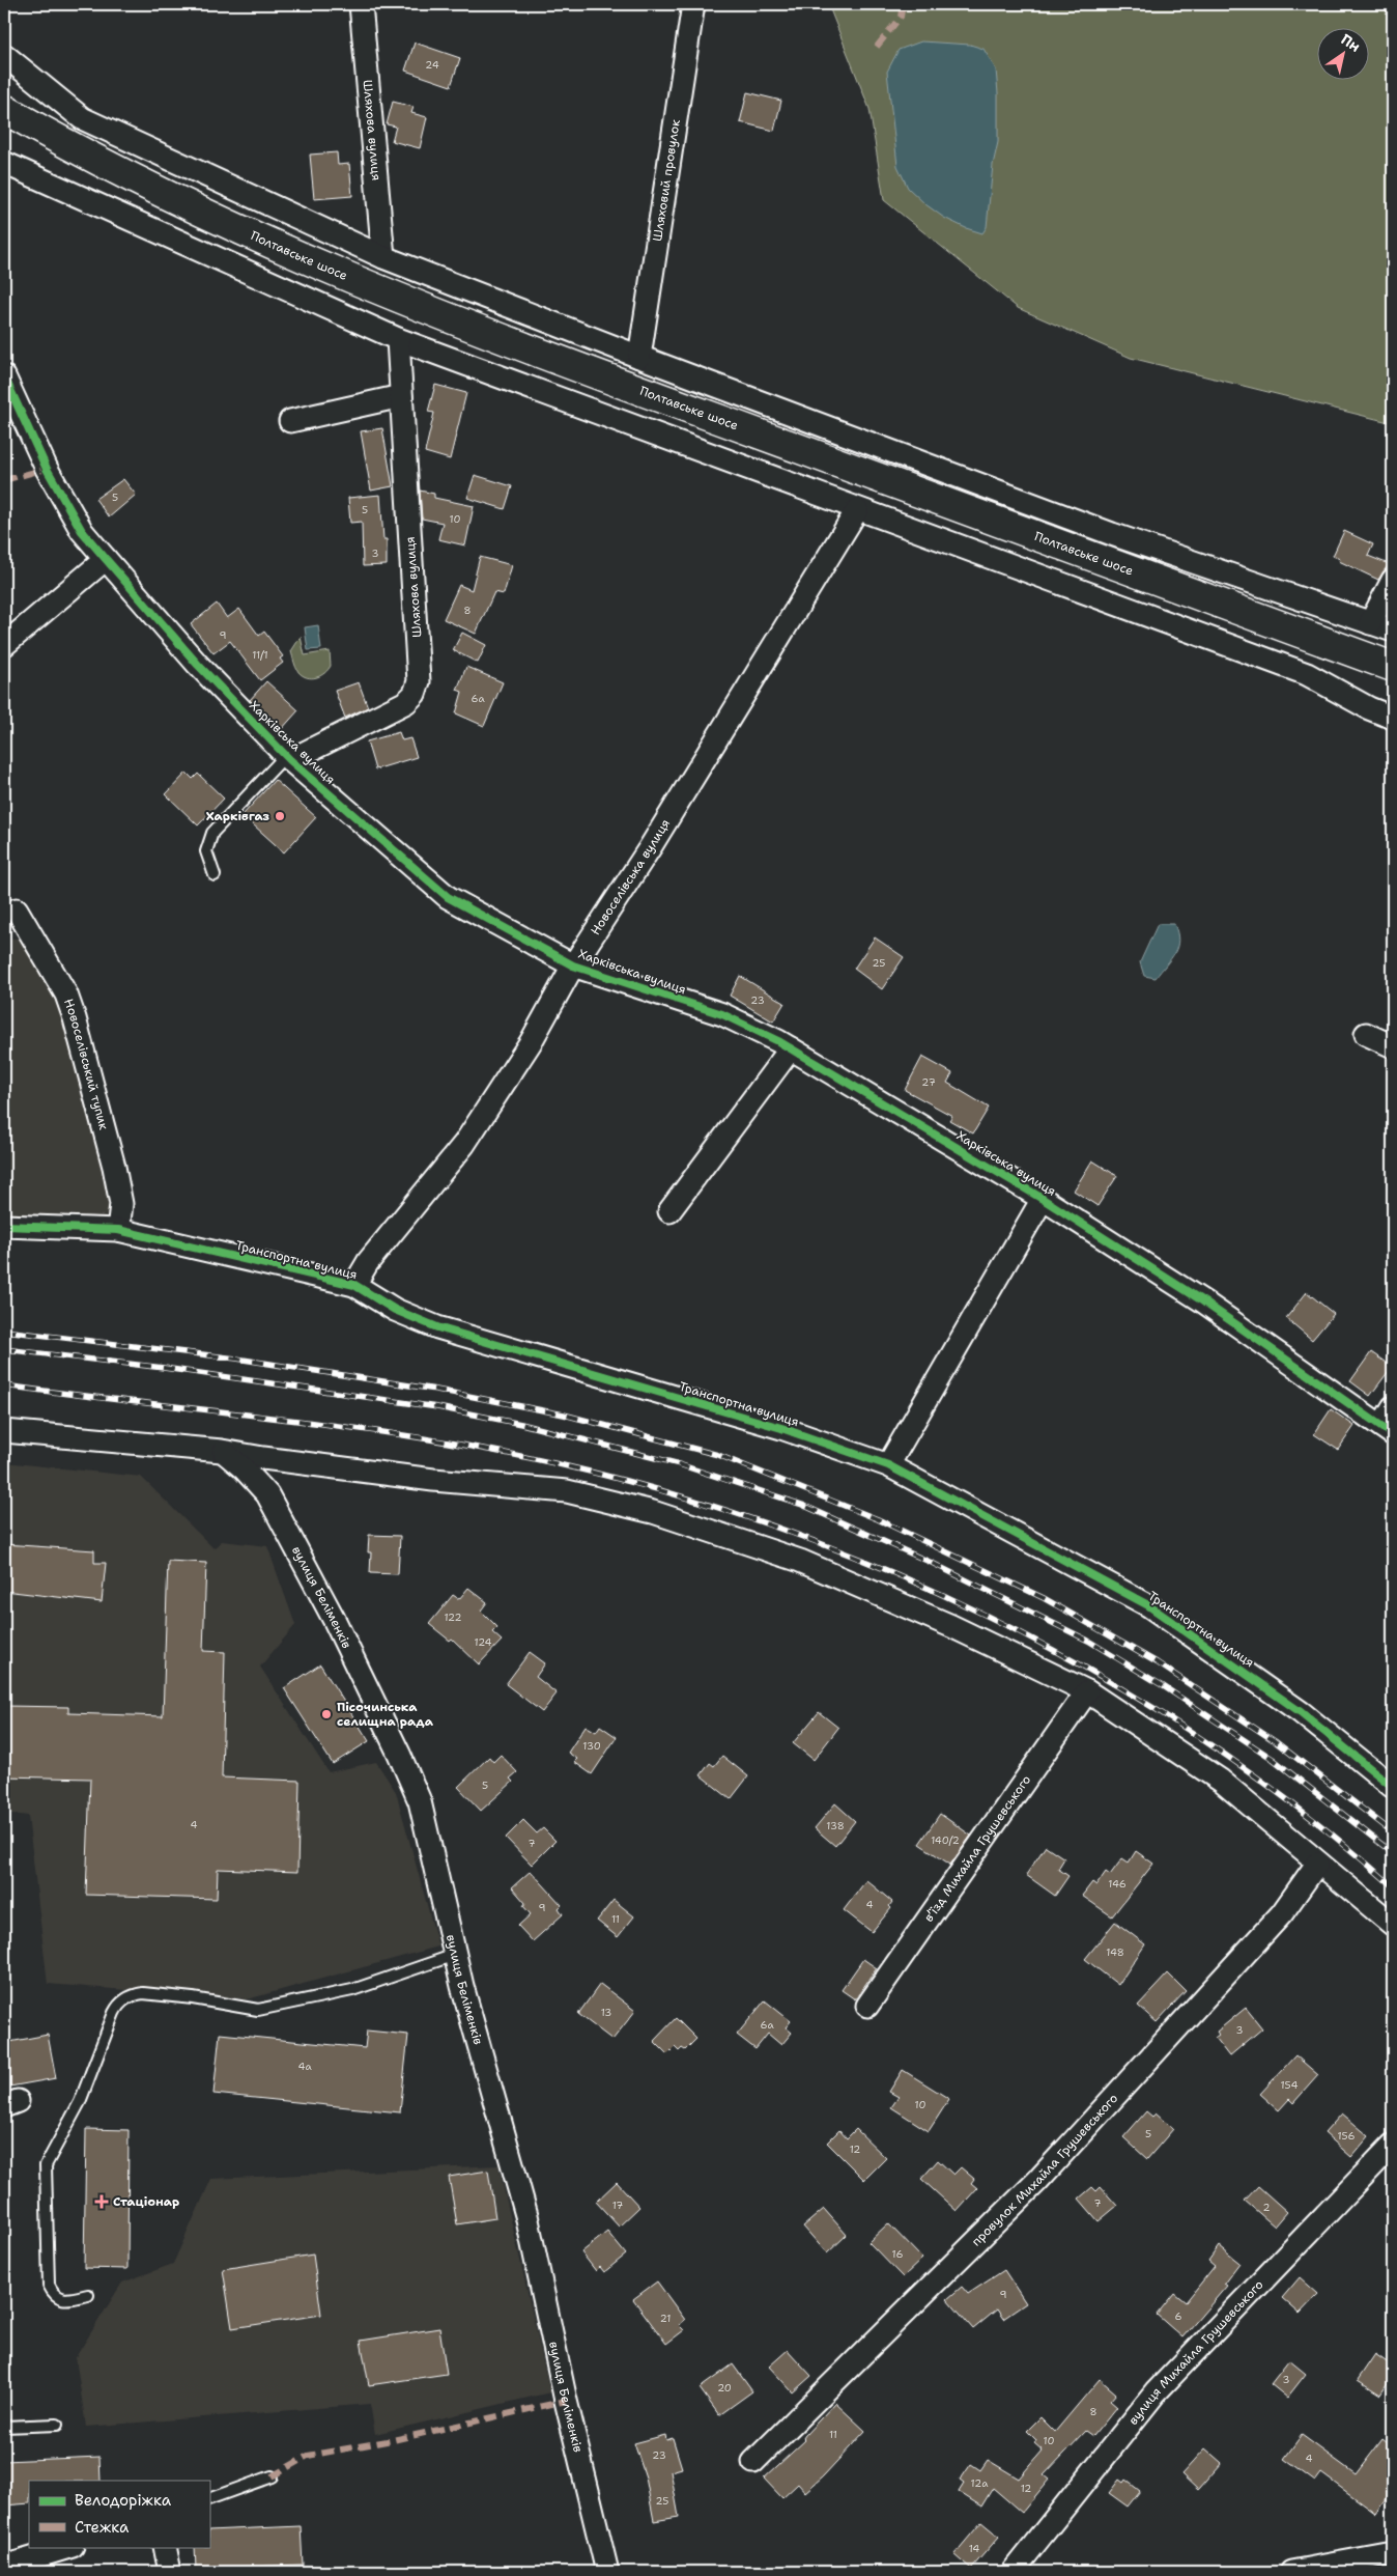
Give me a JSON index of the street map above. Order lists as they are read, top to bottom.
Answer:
{
  "streets": {
    "highway": ["Полтавське шосе"],
    "street": [
      "Шляхова вулиця",
      "Шляховий провулок",
      "Харківська вулиця",
      "Новоселівська вулиця",
      "Новоселівський тупик",
      "Транспортна вулиця",
      "вулиця Беліменків",
      "в’їзд Михайла Грушевського",
      "провулок Михайла Грушевського",
      "вулиця Михайла Грушевського"
    ]
  },
  "crossings": [
    ["Шляхова вулиця", "Харківська вулиця"],
    ["Харківська вулиця", "Новоселівська вулиця"],
    ["Новоселівська вулиця", "Транспортна вулиця"],
    ["Новоселівський тупик", "Транспортна вулиця"]
  ],
  "places": {
    "other": ["Харківгаз", "Пісочинська селищна рада"],
    "health": ["Стаціонар"]
  },
  "house_numbers": [
    "24",
    "5",
    "5",
    "10",
    "3",
    "8",
    "9",
    "11/1",
    "6а",
    "25",
    "23",
    "27",
    "122",
    "124",
    "130",
    "5",
    "4",
    "138",
    "140/2",
    "7",
    "146",
    "4",
    "9",
    "11",
    "148",
    "13",
    "6а",
    "3",
    "4а",
    "154",
    "10",
    "5",
    "156",
    "12",
    "7",
    "17",
    "2",
    "16",
    "9",
    "6",
    "21",
    "3",
    "20",
    "8",
    "11",
    "10",
    "23",
    "4",
    "12а",
    "12",
    "25",
    "14"
  ],
  "legend": ["Велодоріжка", "Стежка"],
  "north": "top right"
}
